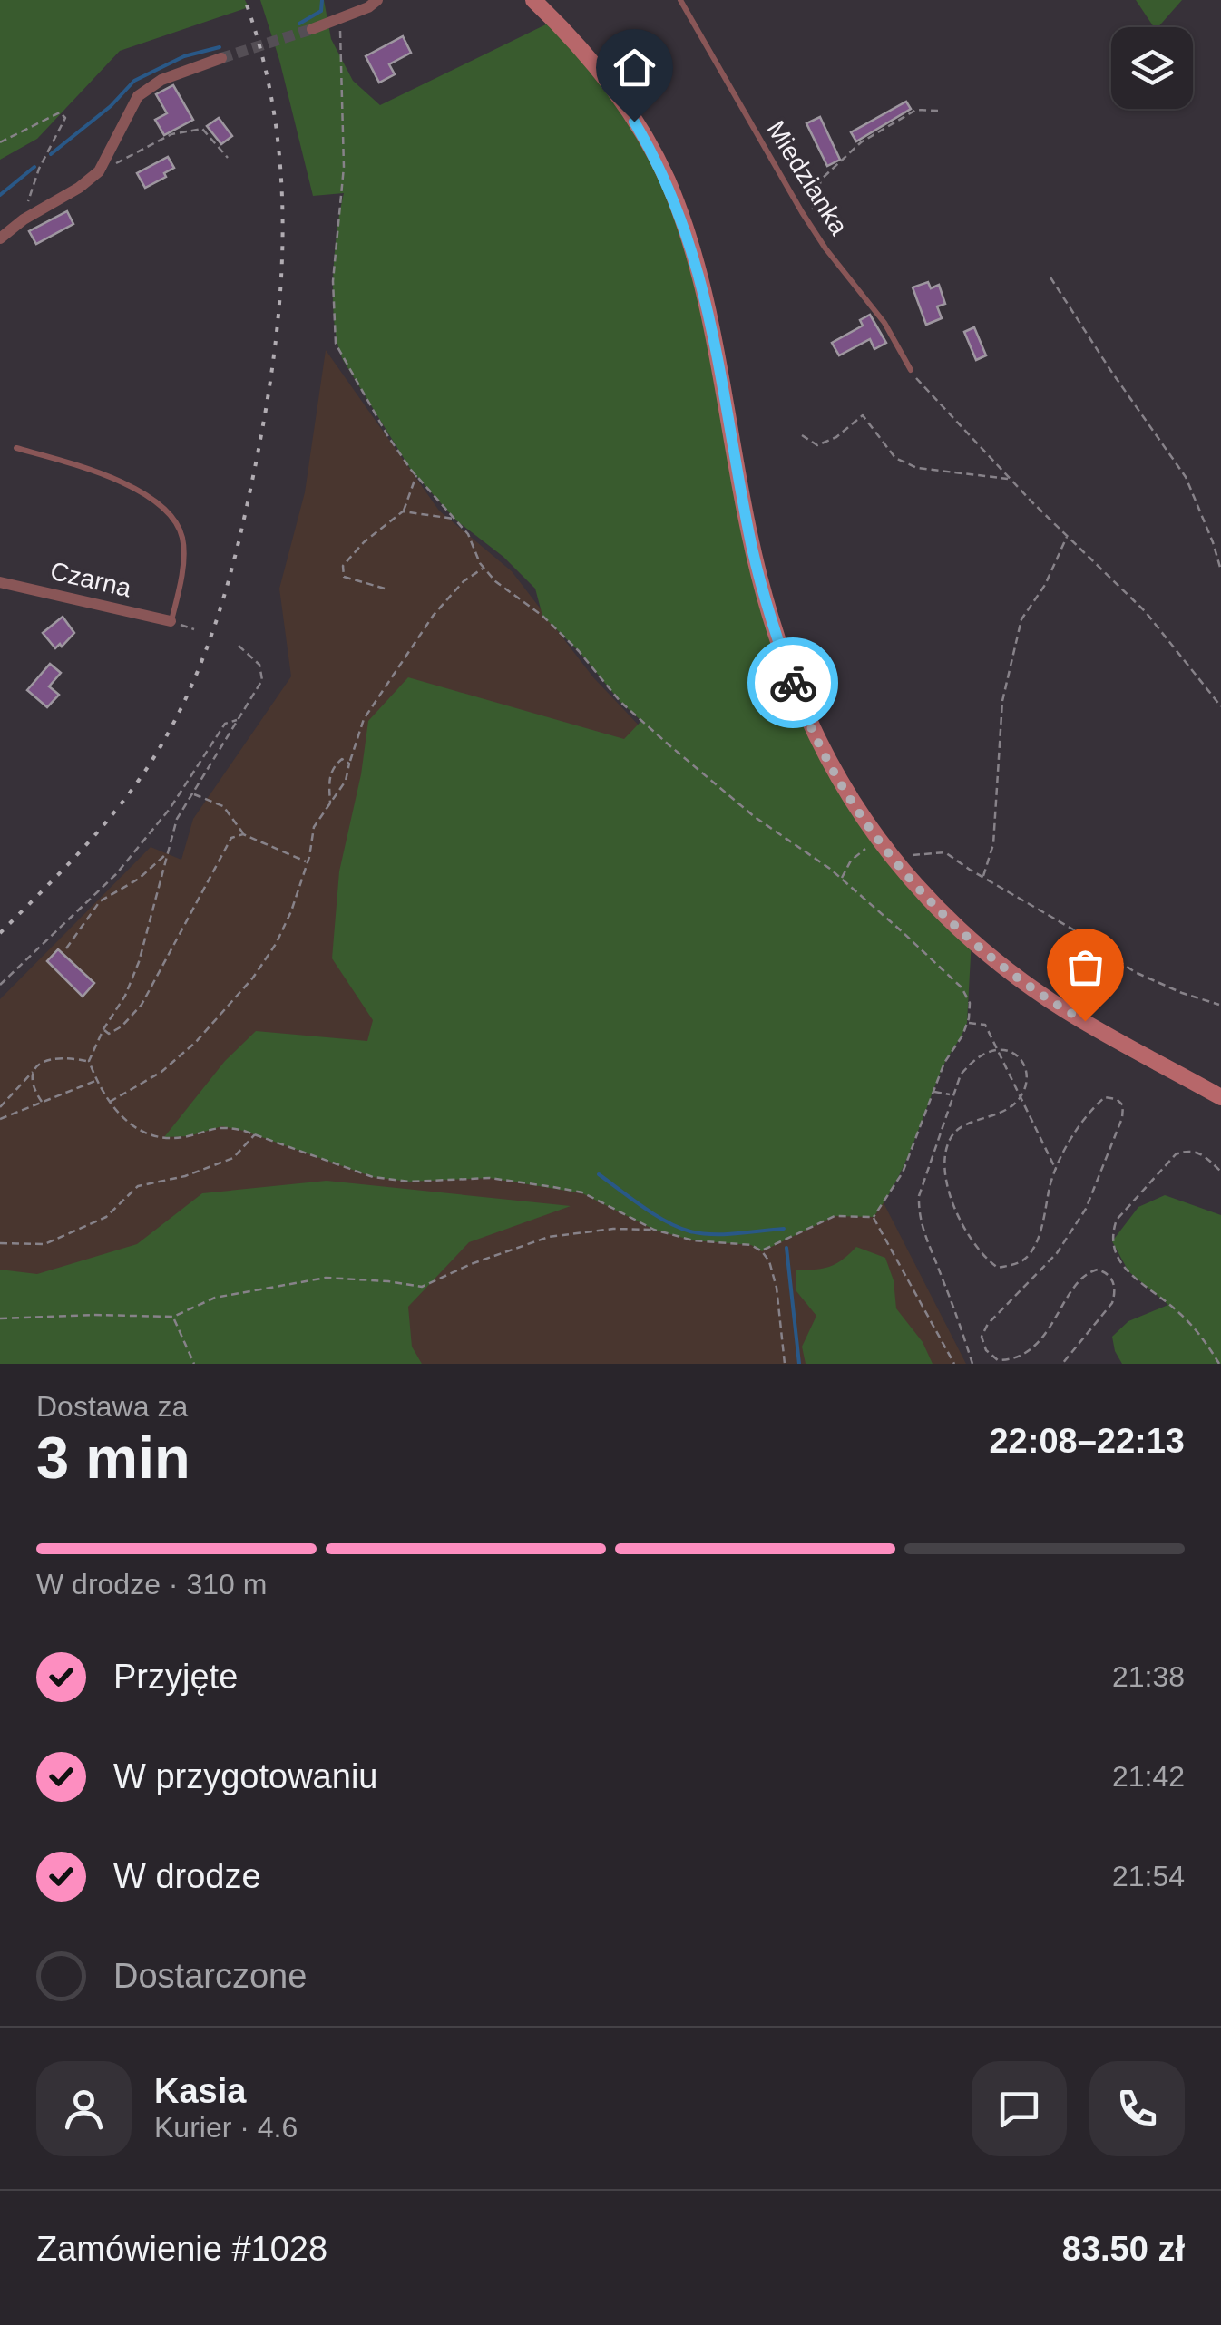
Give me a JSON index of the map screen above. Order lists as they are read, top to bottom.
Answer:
{
  "streets": {
    "street": ["Czarna"],
    "lane": ["Miedzianka"]
  },
  "page": {
    "heading": ["3 min", "Dostawa za", "22:08–22:13"],
    "panel": [
      "Kasia",
      "Kurier · 4.6",
      "Zamówienie #1028",
      "83.50 zł"
    ],
    "bar": "W drodze · 310 m",
    "list": [
      ["Przyjęte", "21:38"],
      ["W przygotowaniu", "21:42"],
      ["W drodze", "21:54"],
      "Dostarczone"
    ]
  }
}
